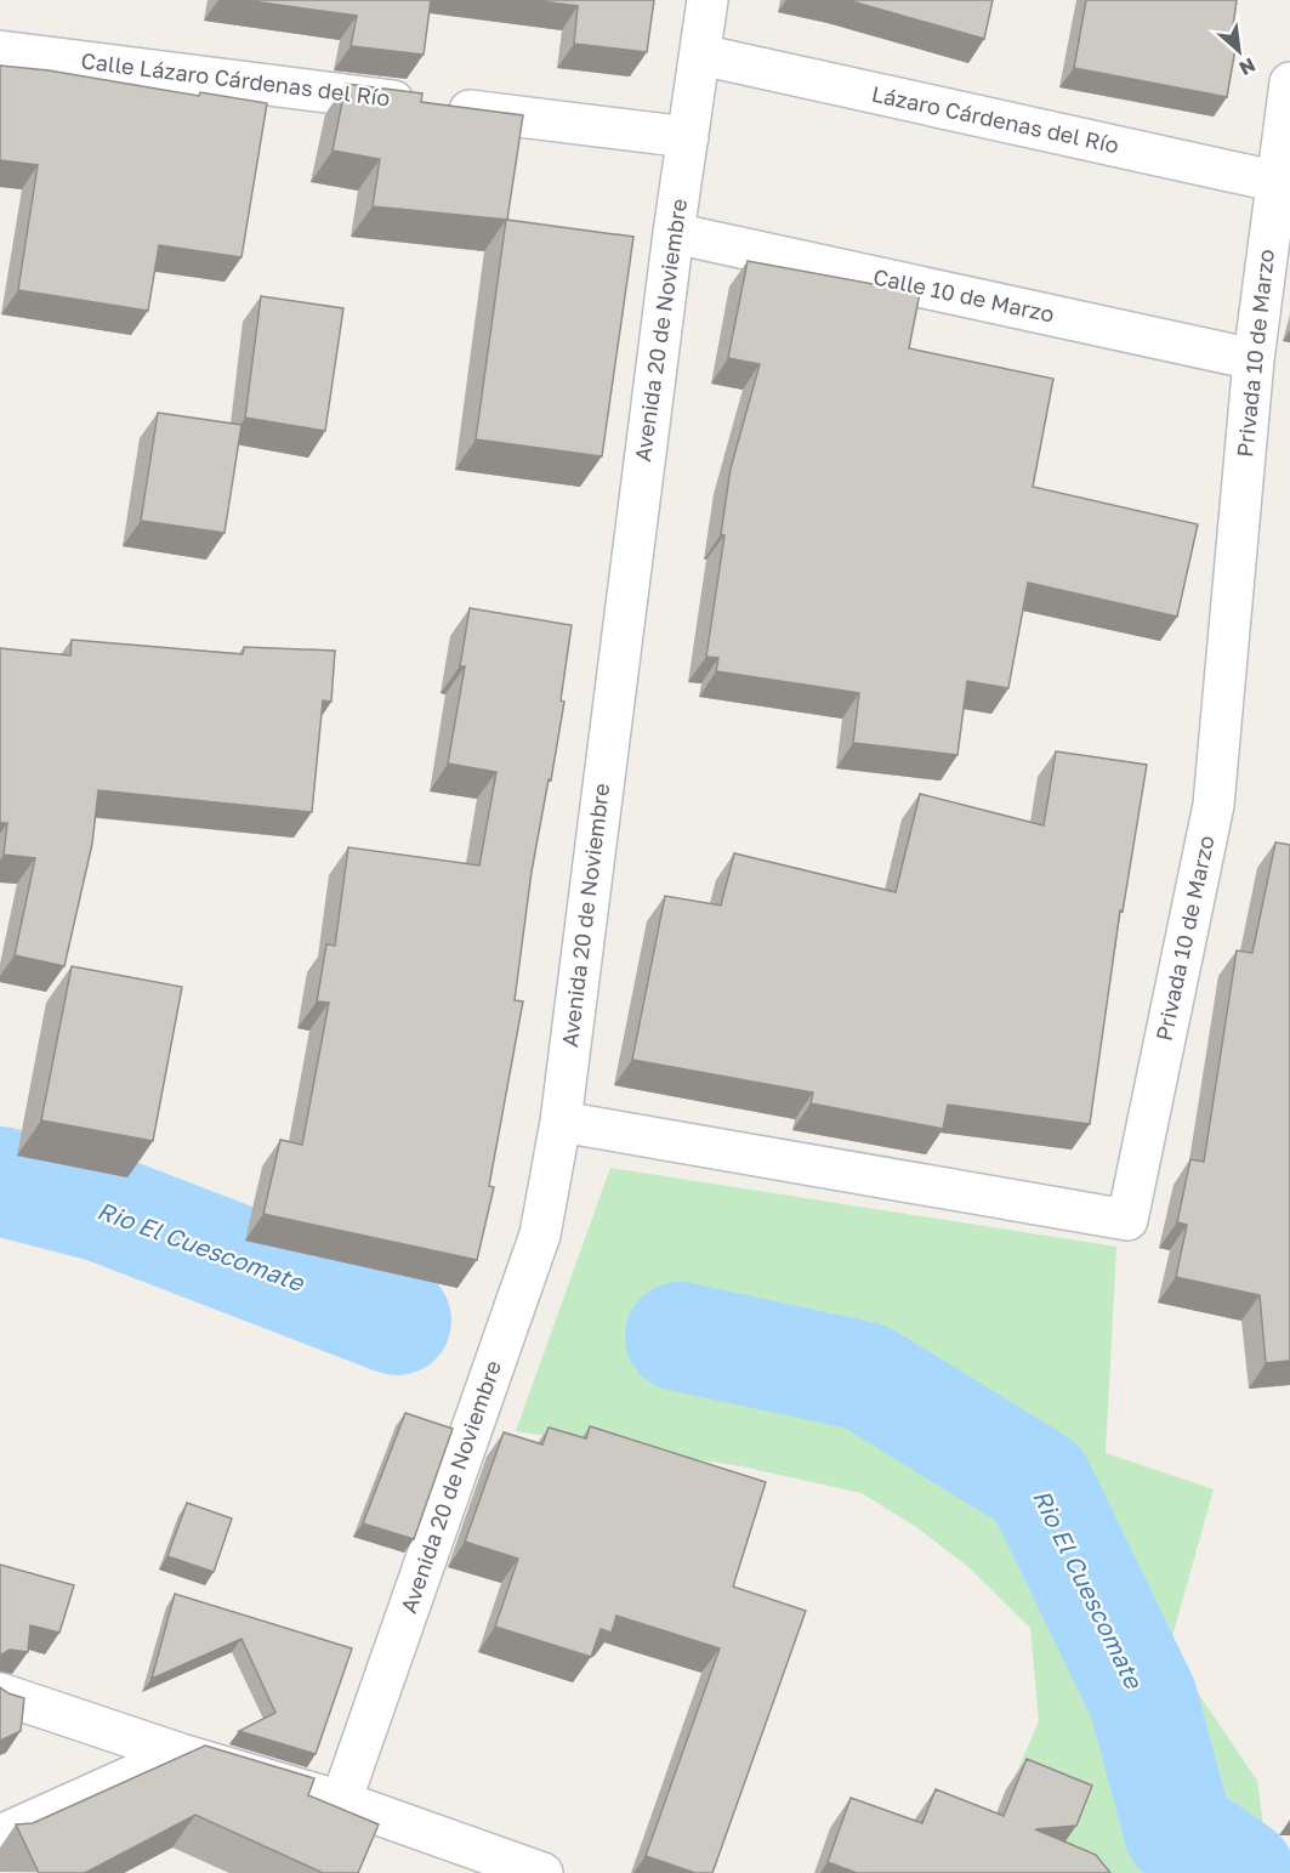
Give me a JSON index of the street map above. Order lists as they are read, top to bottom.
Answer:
{
  "streets": {
    "street": [
      "Calle Lázaro Cárdenas del Río",
      "Lázaro Cárdenas del Río",
      "Calle 10 de Marzo",
      "Avenida 20 de Noviembre",
      "Privada 10 de Marzo"
    ]
  },
  "crossings": [
    ["Calle Lázaro Cárdenas del Río", "Avenida 20 de Noviembre"],
    ["Lázaro Cárdenas del Río", "Avenida 20 de Noviembre"],
    ["Lázaro Cárdenas del Río", "Privada 10 de Marzo"],
    ["Calle 10 de Marzo", "Avenida 20 de Noviembre"],
    ["Calle 10 de Marzo", "Privada 10 de Marzo"],
    ["Avenida 20 de Noviembre", "Privada 10 de Marzo"]
  ],
  "water": ["Rio El Cuescomate"],
  "north": "bottom right"
}
